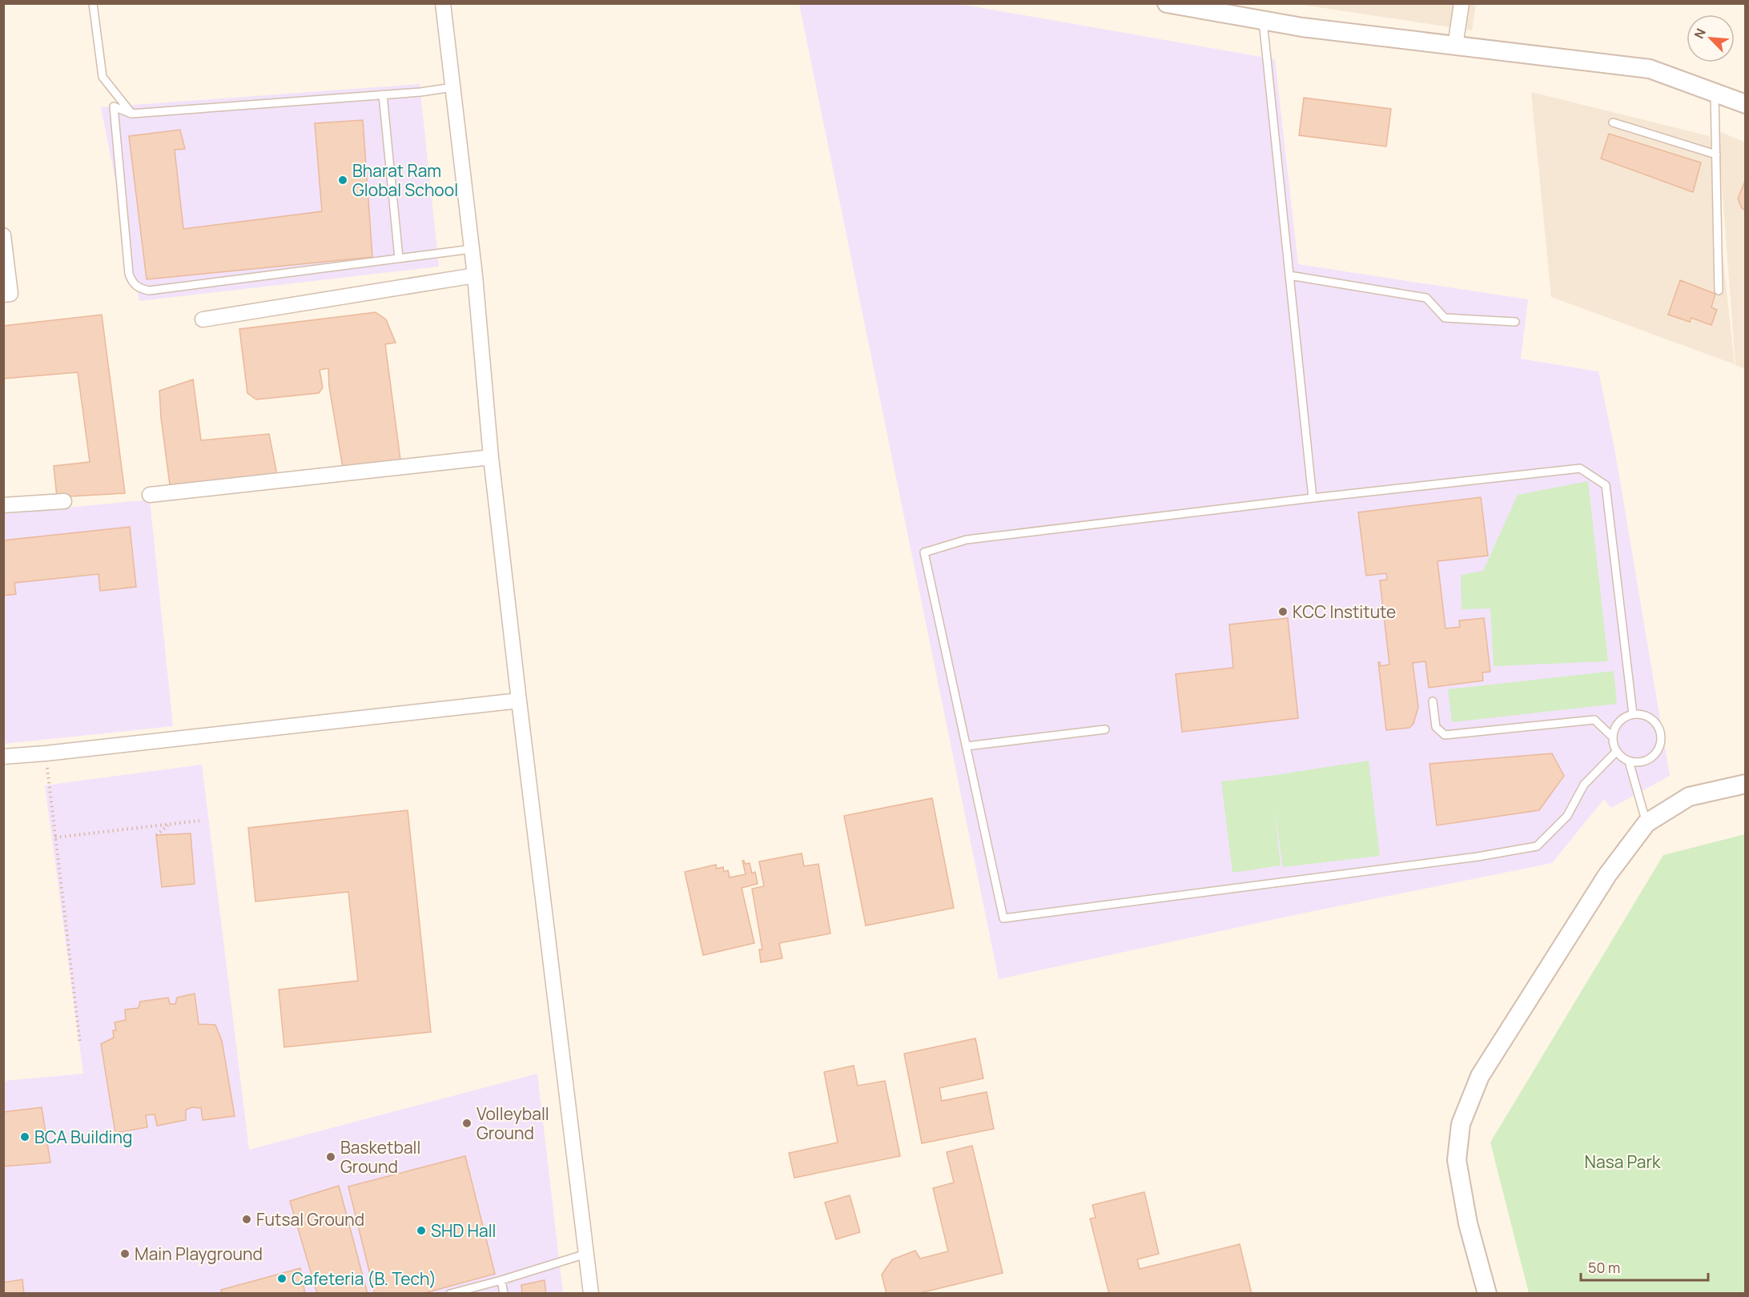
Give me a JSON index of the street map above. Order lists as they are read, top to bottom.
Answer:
{
  "parks": ["Nasa Park"],
  "places": [
    "Bharat Ram Global School",
    "KCC Institute",
    "Volleyball Ground",
    "BCA Building",
    "Basketball Ground",
    "Futsal Ground",
    "SHD Hall",
    "Main Playground",
    "Cafeteria (B. Tech)"
  ],
  "scale_bar": "50 m",
  "north": "top left"
}
